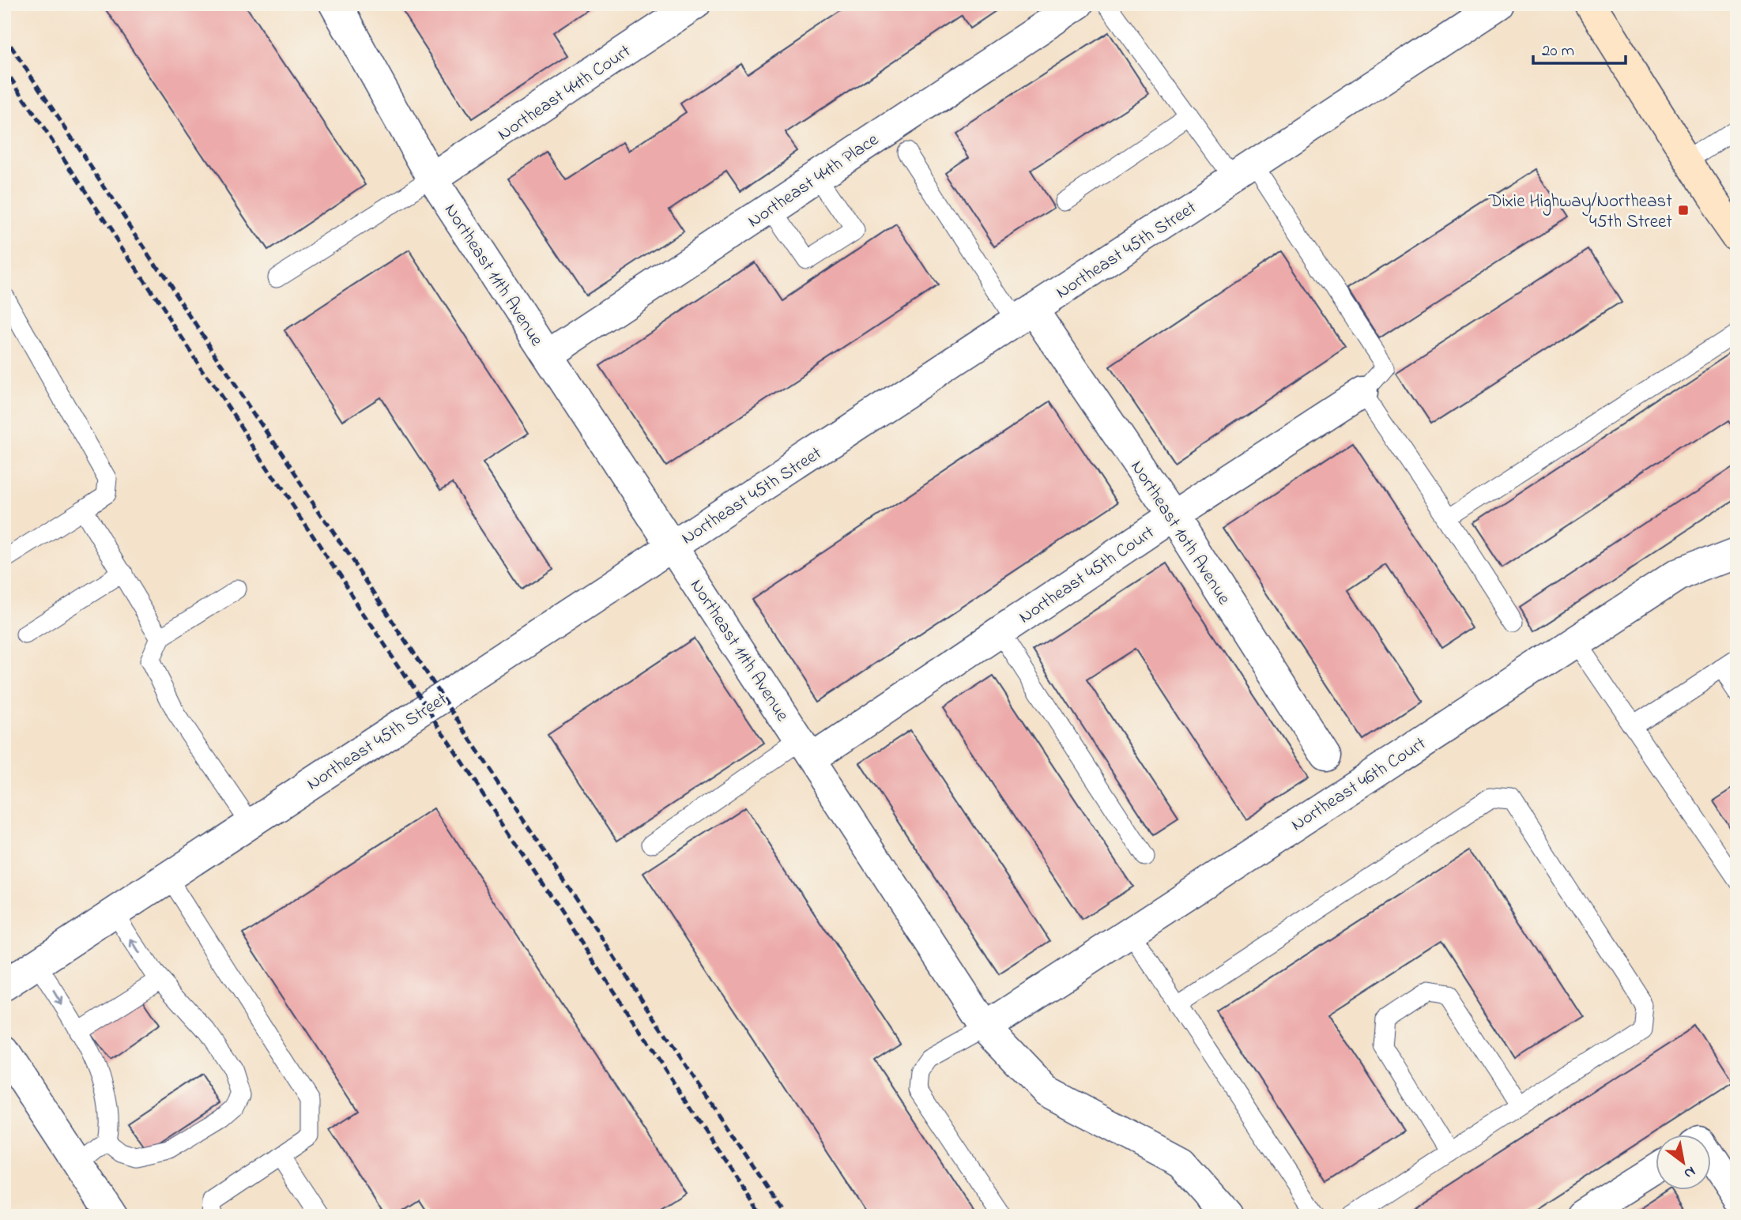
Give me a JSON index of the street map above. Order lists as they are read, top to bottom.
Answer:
{
  "streets": {
    "street": [
      "Northeast 44th Court",
      "Northeast 44th Place",
      "Northeast 45th Street",
      "Northeast 11th Avenue",
      "Northeast 10th Avenue",
      "Northeast 45th Court",
      "Northeast 46th Court"
    ]
  },
  "crossings": [
    ["Northeast 44th Court", "Northeast 11th Avenue"],
    ["Northeast 44th Place", "Northeast 11th Avenue"],
    ["Northeast 45th Street", "Northeast 11th Avenue"],
    ["Northeast 45th Street", "Northeast 10th Avenue"],
    ["Northeast 11th Avenue", "Northeast 45th Court"],
    ["Northeast 11th Avenue", "Northeast 46th Court"],
    ["Northeast 10th Avenue", "Northeast 45th Court"]
  ],
  "places": {
    "transit": ["Dixie Highway/Northeast 45th Street"]
  },
  "scale_bar": "20 m",
  "north": "bottom right"
}
